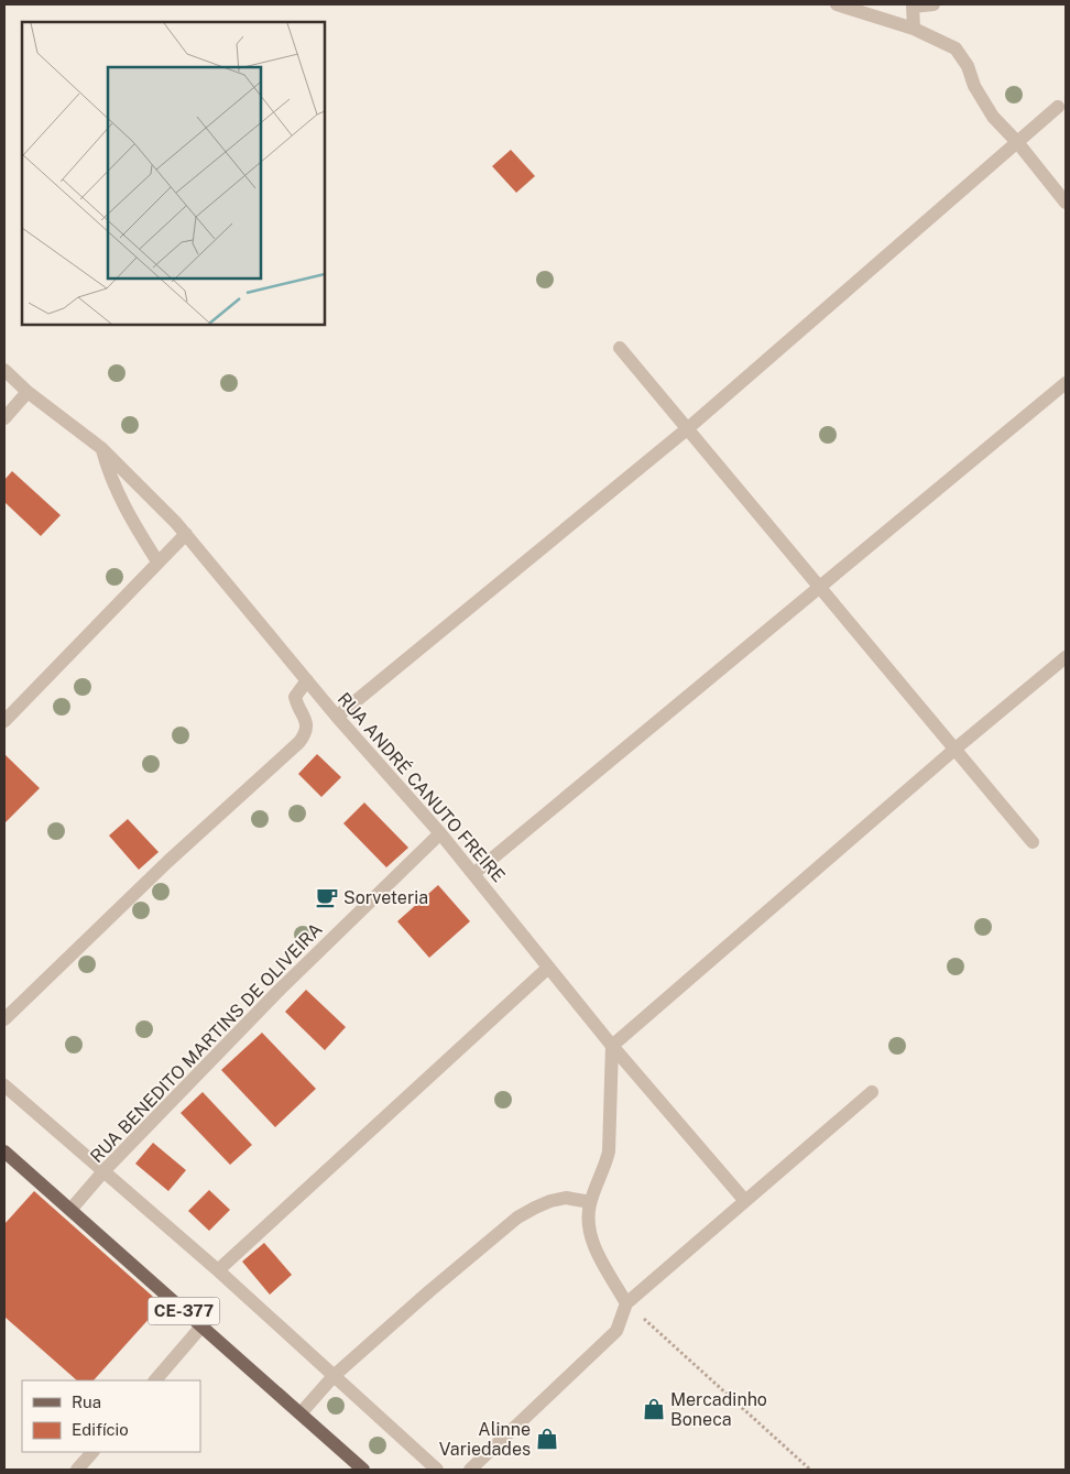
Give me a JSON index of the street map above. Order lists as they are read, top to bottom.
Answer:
{
  "streets": {
    "main road": ["CE-377"],
    "street": ["RUA ANDRÉ CANUTO FREIRE", "RUA BENEDITO MARTINS DE OLIVEIRA"]
  },
  "crossings": [
    ["RUA ANDRÉ CANUTO FREIRE", "RUA BENEDITO MARTINS DE OLIVEIRA"],
    ["RUA BENEDITO MARTINS DE OLIVEIRA", "CE-377"]
  ],
  "places": {
    "cafe": ["Sorveteria"],
    "shop": ["Mercadinho Boneca", "Alinne Variedades"]
  },
  "legend": ["Rua", "Edifício"]
}
